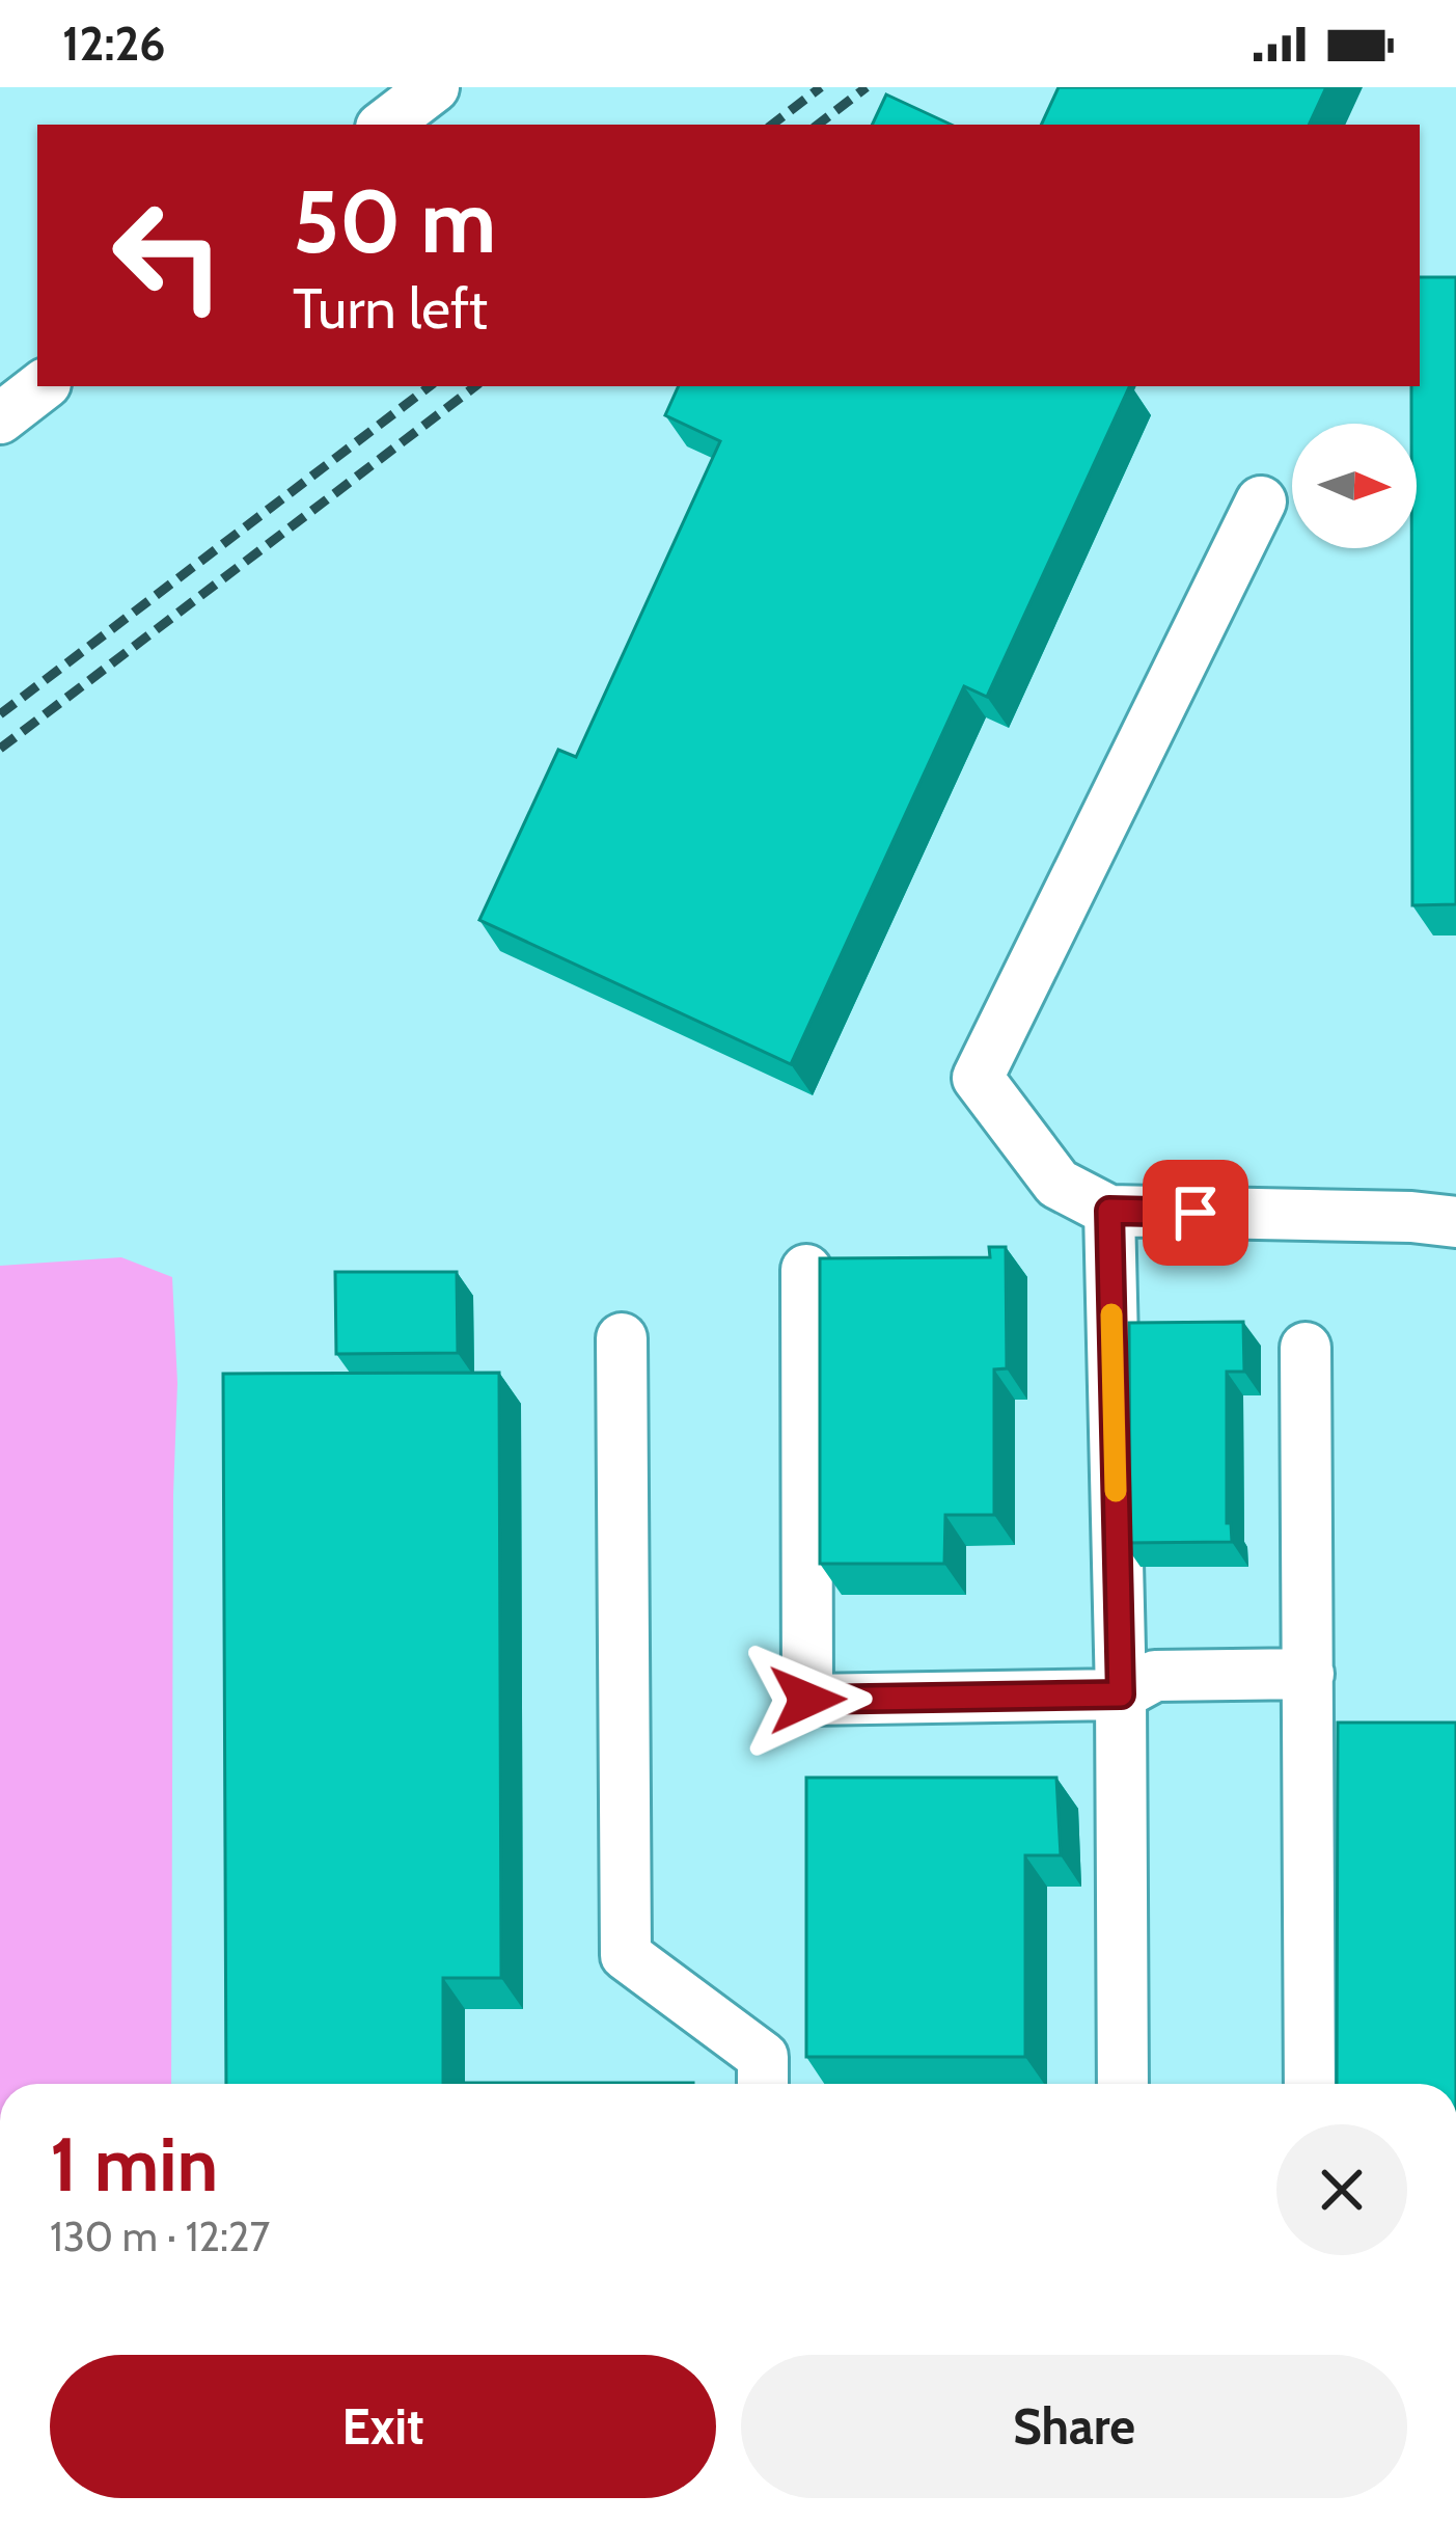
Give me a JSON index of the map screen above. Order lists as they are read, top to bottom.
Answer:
{
  "north": "right",
  "page": {
    "status": "12:26",
    "turn": ["50 m", "Turn left"],
    "heading": ["1 min", "130 m · 12:27"],
    "buttons": ["Exit", "Share"]
  }
}
